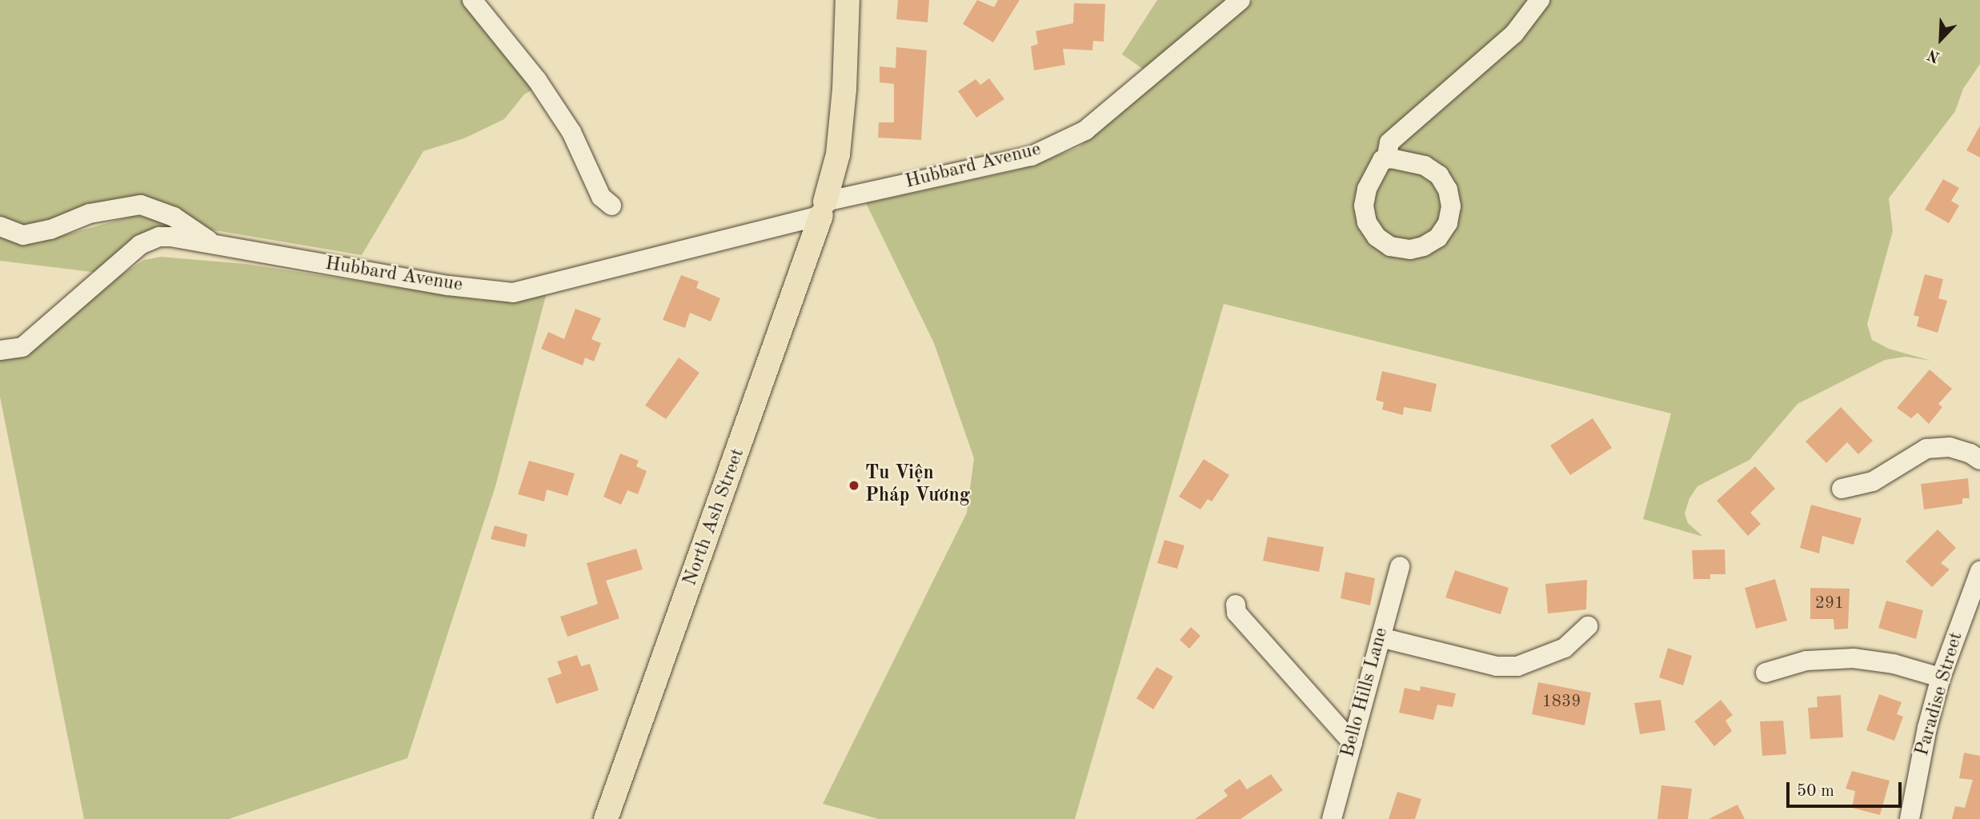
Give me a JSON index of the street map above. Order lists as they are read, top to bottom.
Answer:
{
  "streets": {
    "main road": ["North Ash Street"],
    "street": ["Hubbard Avenue", "Bello Hills Lane", "Paradise Street"]
  },
  "crossings": [
    ["Hubbard Avenue", "North Ash Street"]
  ],
  "places": ["Tu Viện Pháp Vương"],
  "house_numbers": ["291", "1839"],
  "scale_bar": "50 m",
  "north": "bottom left"
}
